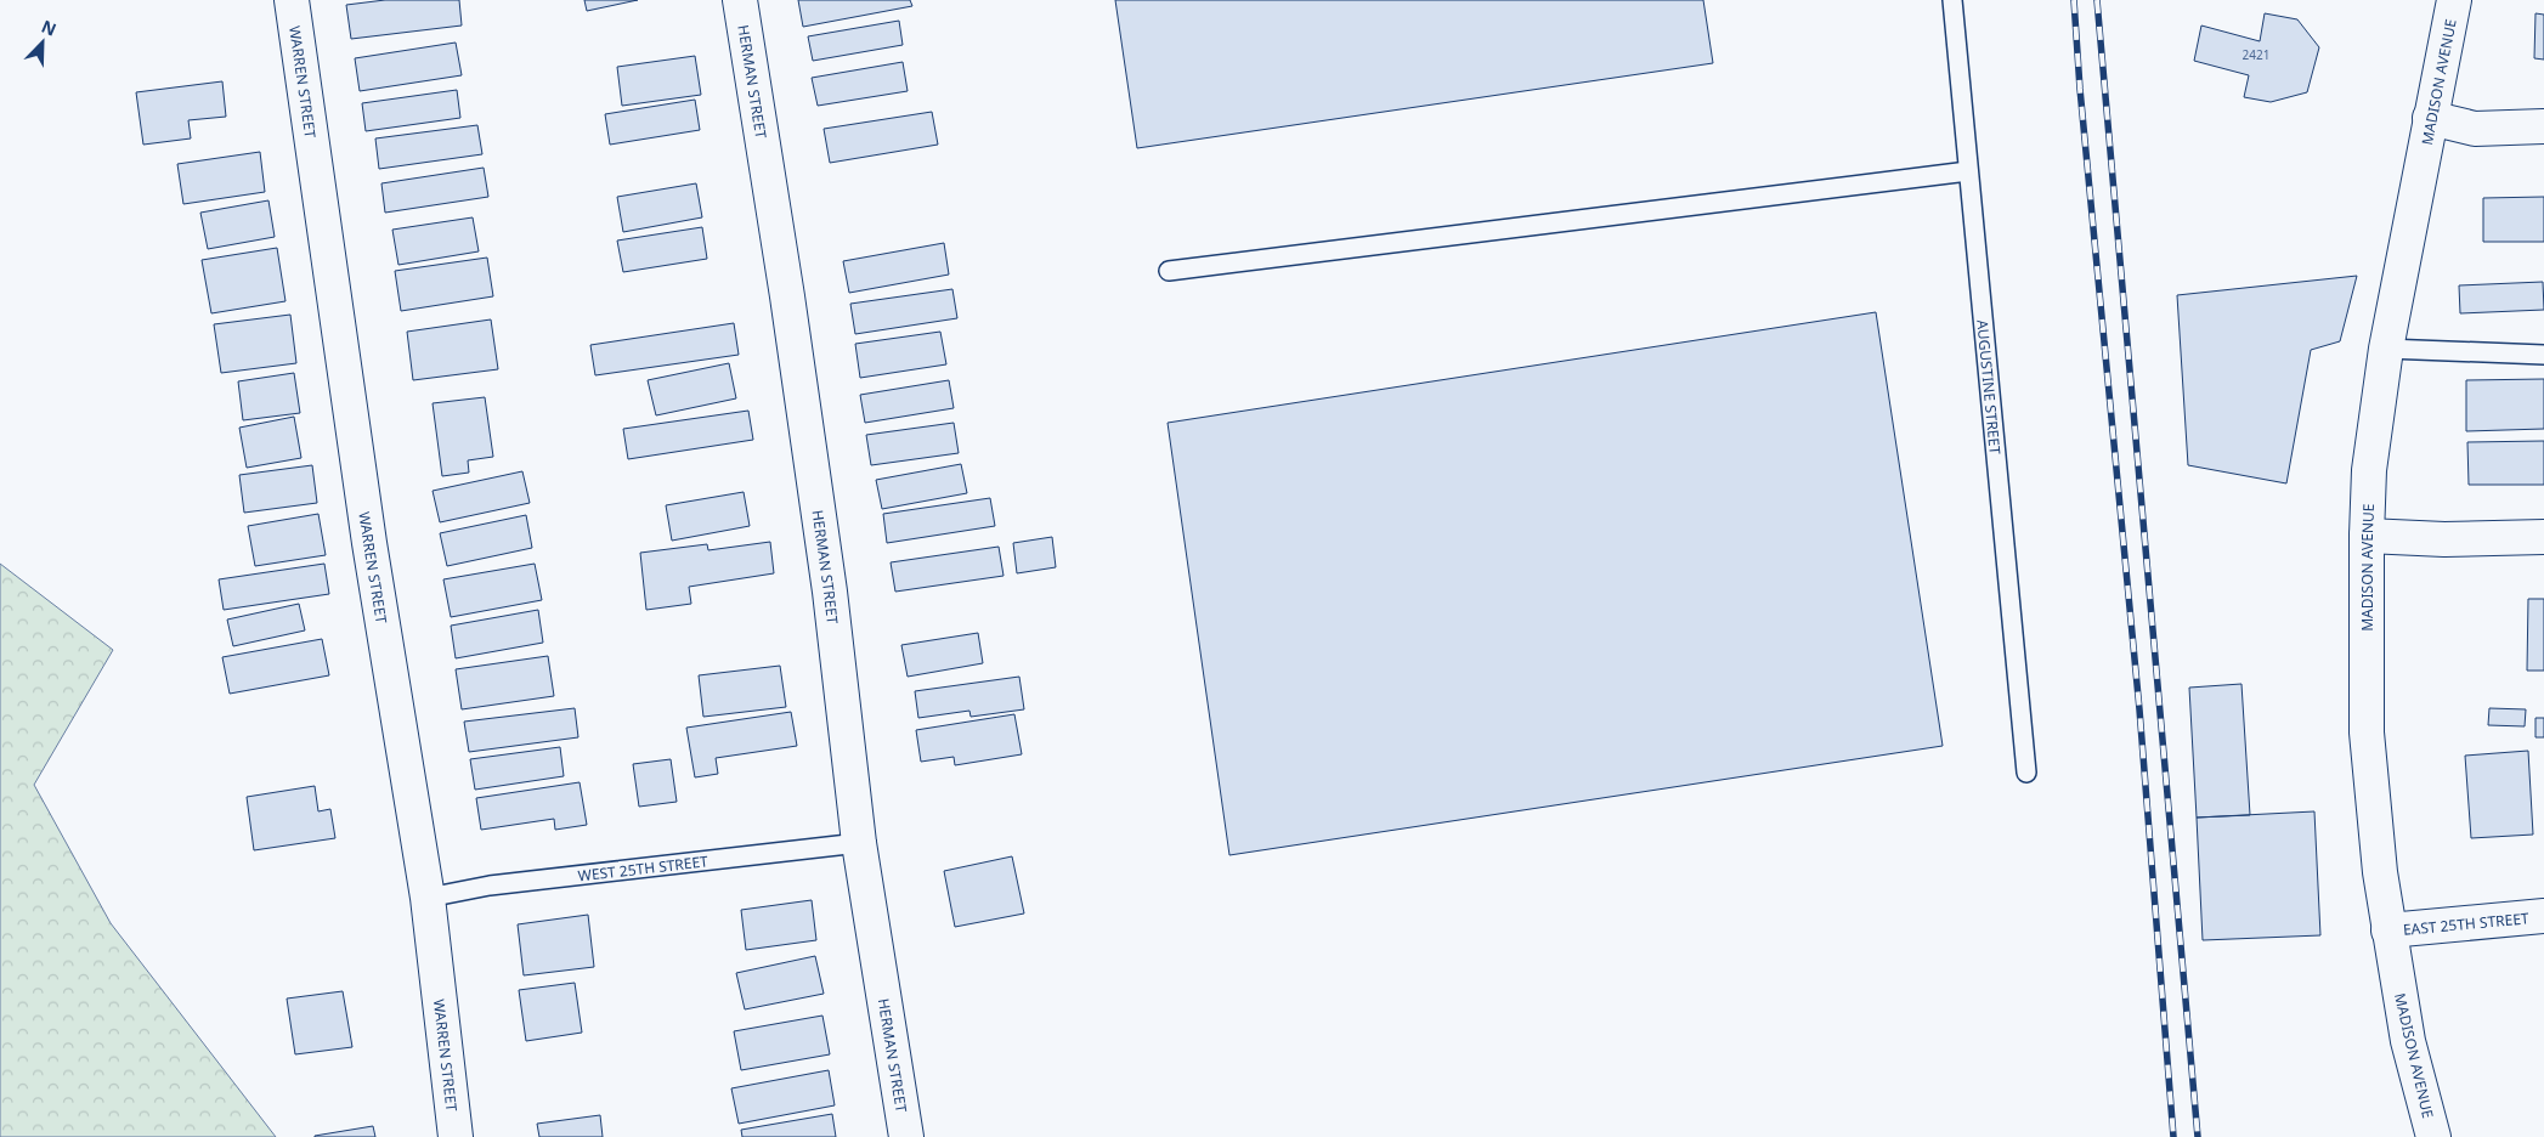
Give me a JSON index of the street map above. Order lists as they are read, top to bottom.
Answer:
{
  "streets": {
    "street": [
      "WARREN STREET",
      "HERMAN STREET",
      "MADISON AVENUE",
      "EAST 25TH STREET"
    ],
    "lane": ["AUGUSTINE STREET", "WEST 25TH STREET"]
  },
  "crossings": [
    ["WARREN STREET", "WEST 25TH STREET"],
    ["HERMAN STREET", "WEST 25TH STREET"],
    ["MADISON AVENUE", "EAST 25TH STREET"]
  ],
  "house_numbers": ["2421"],
  "north": "top right"
}
